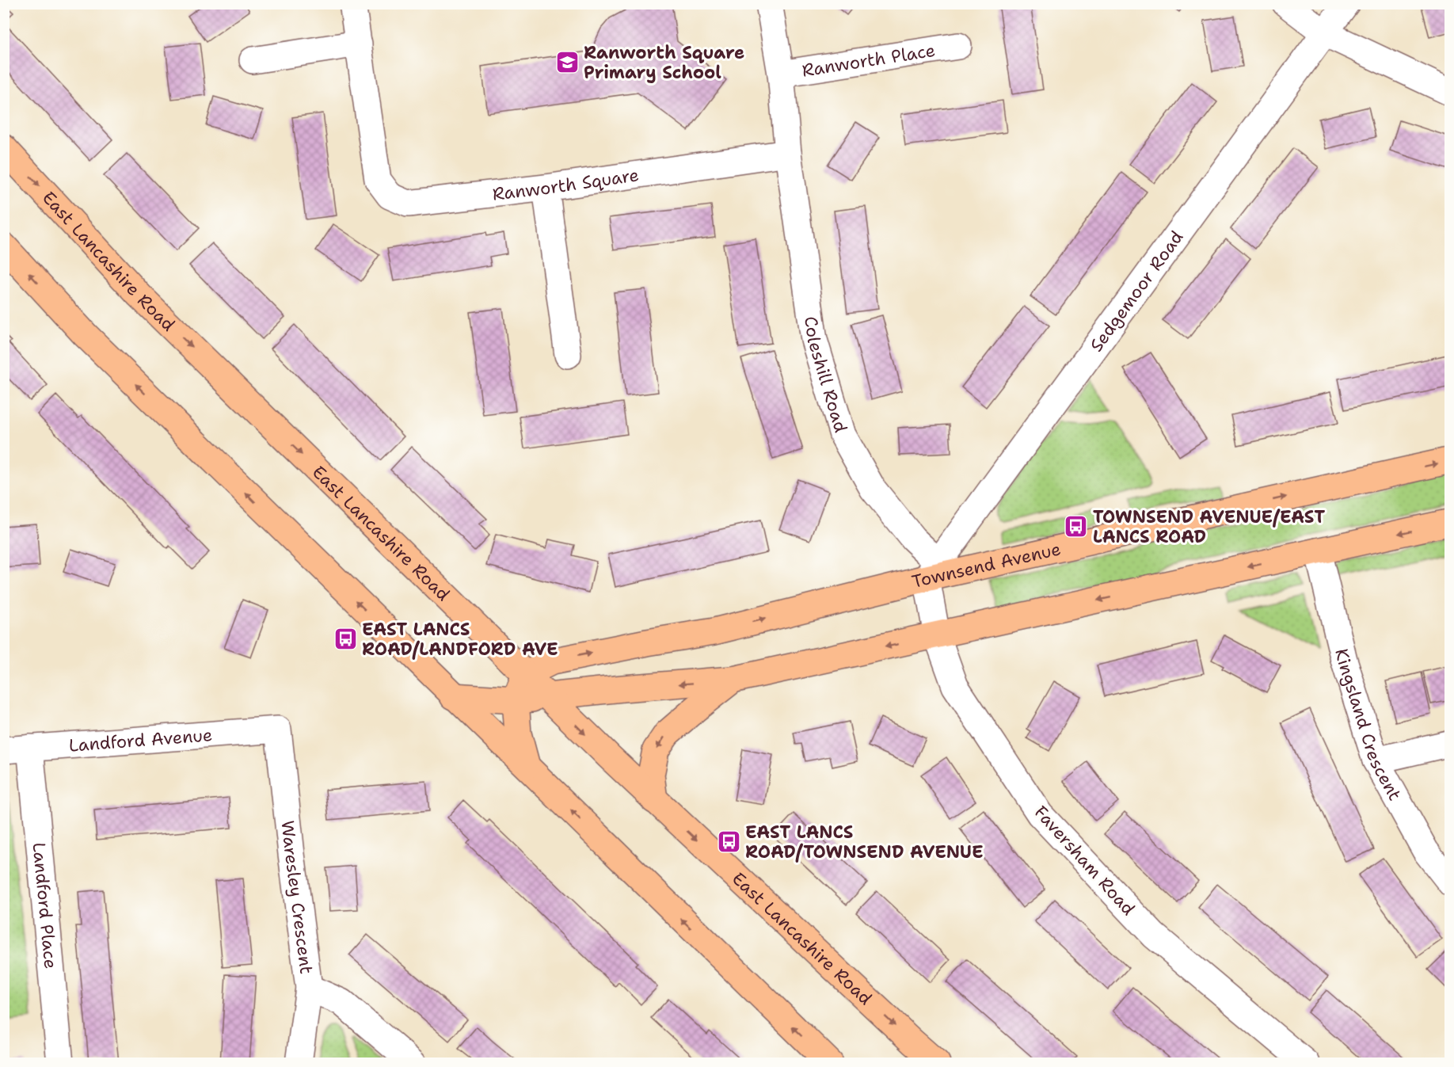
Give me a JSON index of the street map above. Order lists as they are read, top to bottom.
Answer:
{
  "streets": {
    "main road": ["East Lancashire Road", "Townsend Avenue"],
    "street": [
      "Ranworth Place",
      "Ranworth Square",
      "Sedgemoor Road",
      "Coleshill Road",
      "Kingsland Crescent",
      "Landford Avenue",
      "Faversham Road",
      "Waresley Crescent",
      "Landford Place"
    ]
  },
  "crossings": [
    ["Ranworth Square", "Coleshill Road"],
    ["East Lancashire Road", "Townsend Avenue"],
    ["Sedgemoor Road", "Coleshill Road"],
    ["Sedgemoor Road", "Townsend Avenue"],
    ["Sedgemoor Road", "Faversham Road"],
    ["Coleshill Road", "Townsend Avenue"],
    ["Coleshill Road", "Faversham Road"],
    ["Townsend Avenue", "Faversham Road"],
    ["Landford Avenue", "Waresley Crescent"],
    ["Landford Avenue", "Landford Place"]
  ],
  "places": {
    "school or university": ["Ranworth Square Primary School"],
    "bus stop": ["TOWNSEND AVENUE/EAST LANCS ROAD", "EAST LANCS ROAD/LANDFORD AVE", "EAST LANCS ROAD/TOWNSEND AVENUE"]
  }
}
